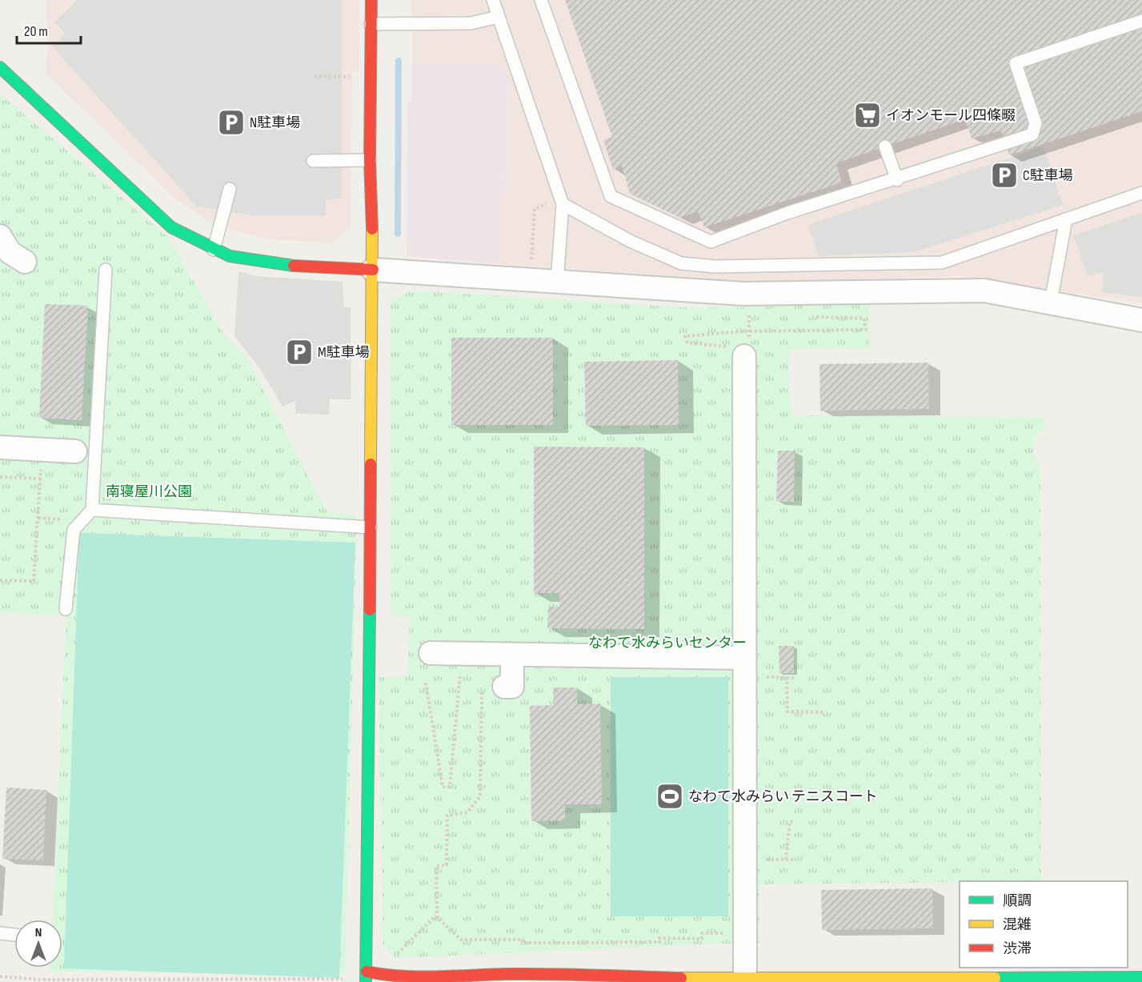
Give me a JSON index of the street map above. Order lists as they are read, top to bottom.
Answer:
{
  "parks": ["南寝屋川公園", "なわて水みらいセンター"],
  "places": {
    "supermarket": ["イオンモール四條畷"],
    "parking": ["N駐車場", "C駐車場", "M駐車場"],
    "sports": ["なわて水みらい テニスコート"]
  },
  "legend": ["順調", "混雑", "渋滞"],
  "scale_bar": "20 m",
  "north": "top"
}
